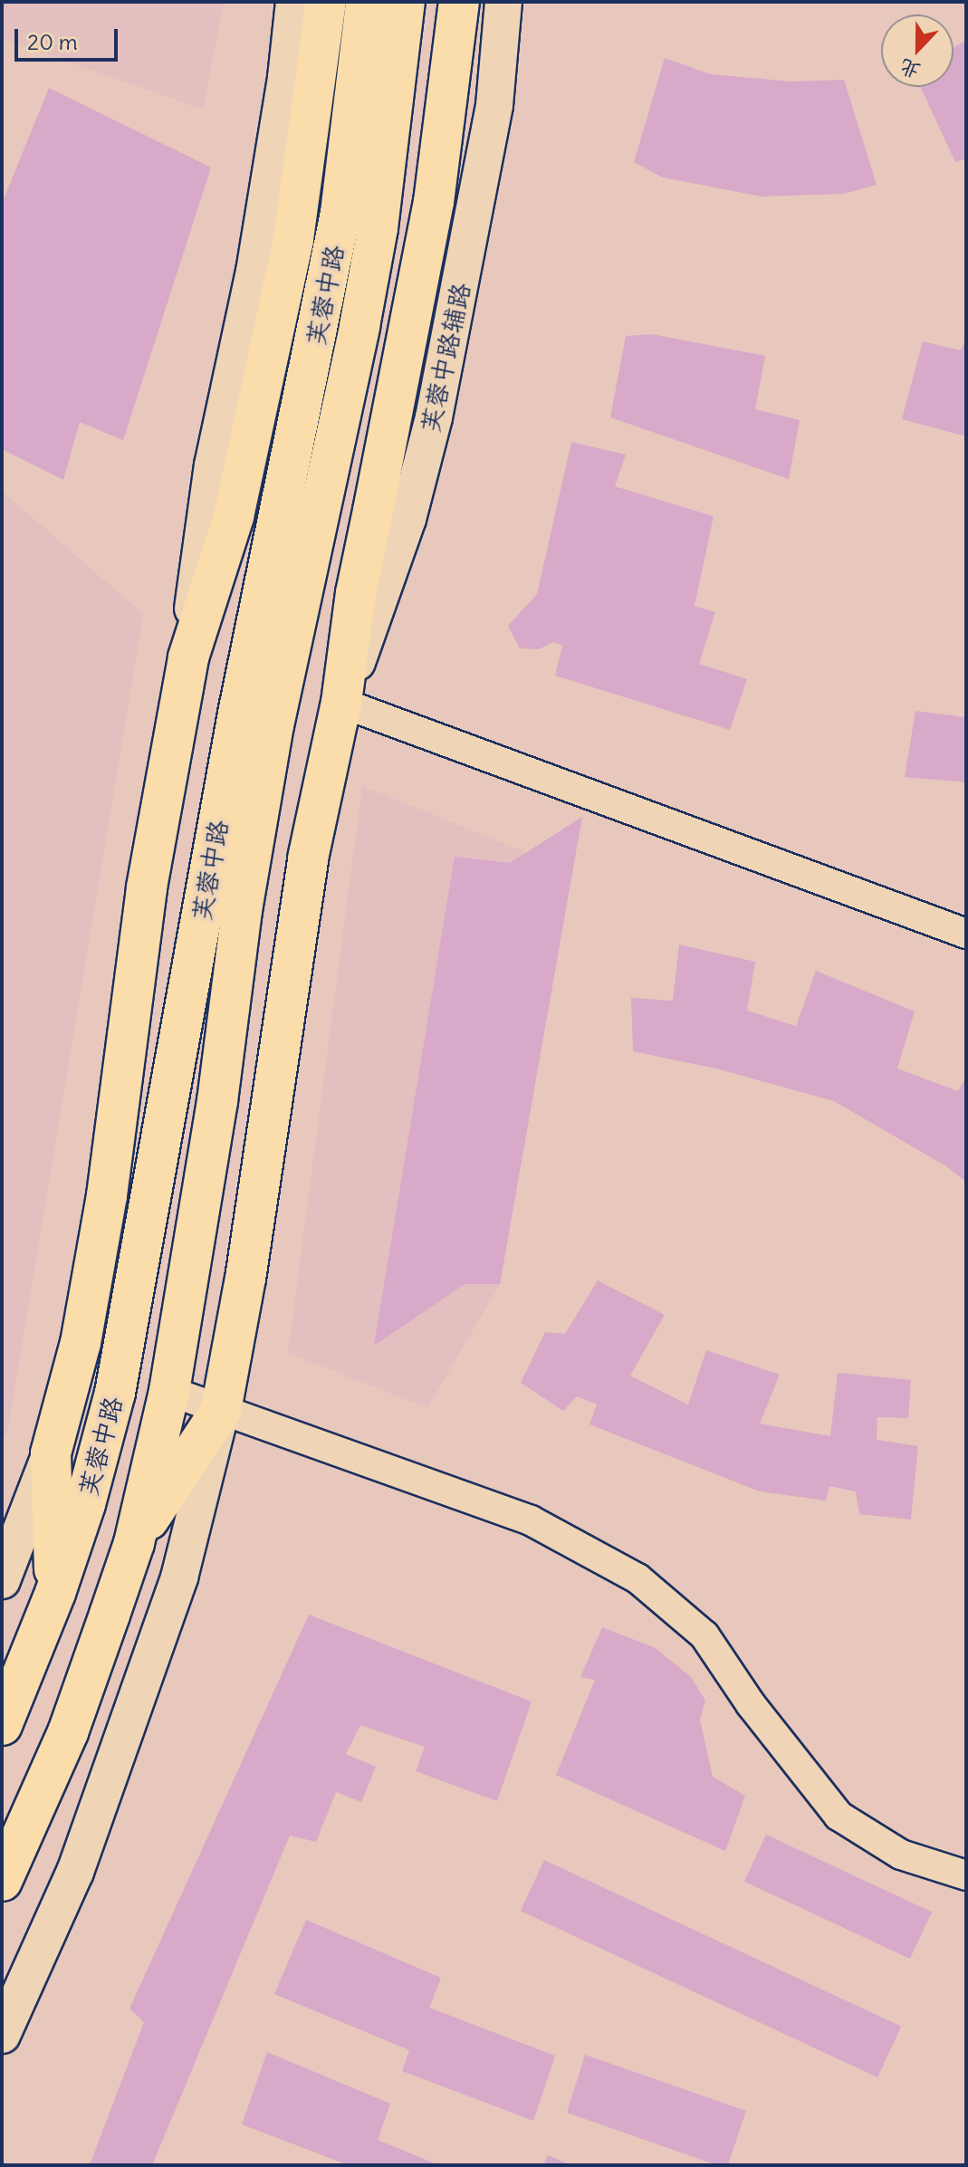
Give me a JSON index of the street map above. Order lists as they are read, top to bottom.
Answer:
{
  "streets": {
    "main road": ["芙蓉中路"],
    "street": ["芙蓉中路辅路"]
  },
  "scale_bar": "20 m",
  "north": "bottom"
}
